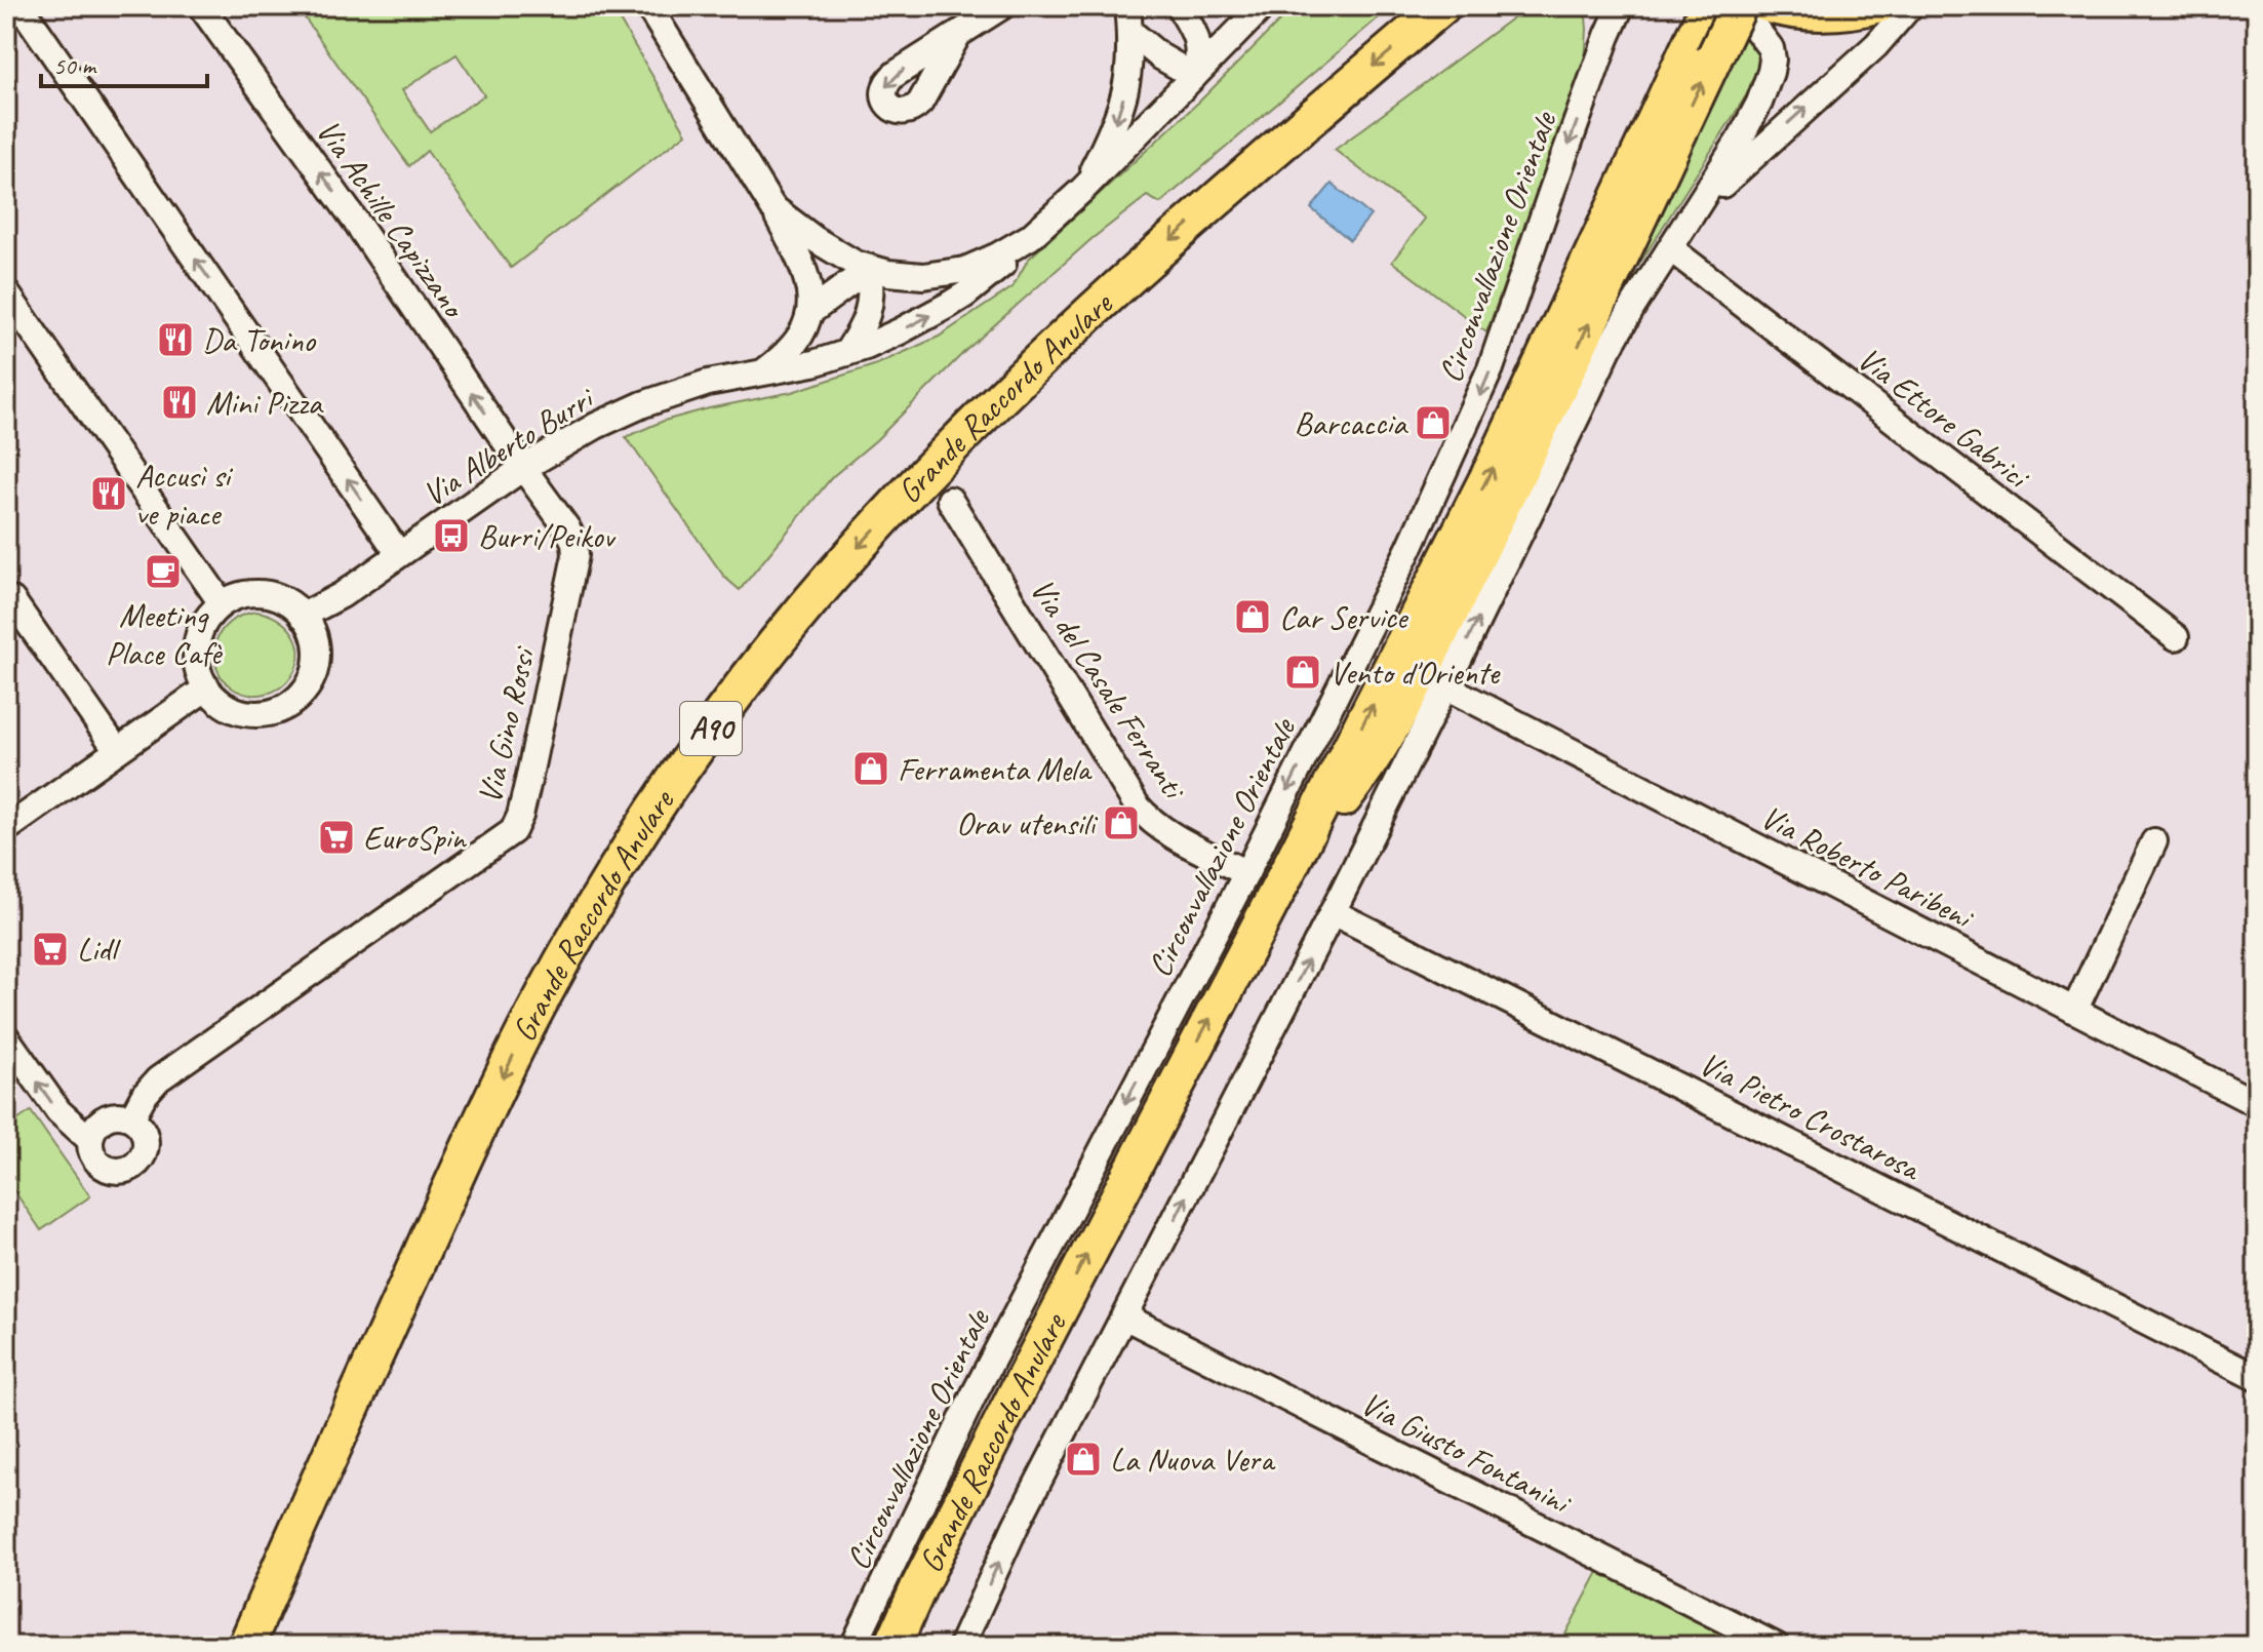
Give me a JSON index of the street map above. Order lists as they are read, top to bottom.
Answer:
{
  "streets": {
    "highway": ["Grande Raccordo Anulare", "A90"],
    "street": [
      "Via Achille Capizzano",
      "Circonvallazione Orientale",
      "Via Ettore Gabrici",
      "Via Alberto Burri",
      "Via del Casale Ferranti",
      "Via Gino Rossi",
      "Via Roberto Paribeni",
      "Via Pietro Crostarosa",
      "Via Giusto Fontanini"
    ]
  },
  "crossings": [
    ["Via Achille Capizzano", "Via Alberto Burri"],
    ["Via Achille Capizzano", "Via Gino Rossi"],
    ["Circonvallazione Orientale", "Via del Casale Ferranti"],
    ["Via Alberto Burri", "Via Gino Rossi"]
  ],
  "places": {
    "restaurant": ["Da Tonino", "Mini Pizza", "Accusì si ve piace"],
    "shop": [
      "Barcaccia",
      "Car Service",
      "Vento d'Oriente",
      "Ferramenta Mela",
      "Orav utensili",
      "La Nuova Vera"
    ],
    "bus stop": ["Burri/Peikov"],
    "cafe": ["Meeting Place Cafè"],
    "supermarket": ["EuroSpin", "Lidl"]
  },
  "scale_bar": "50 m"
}
